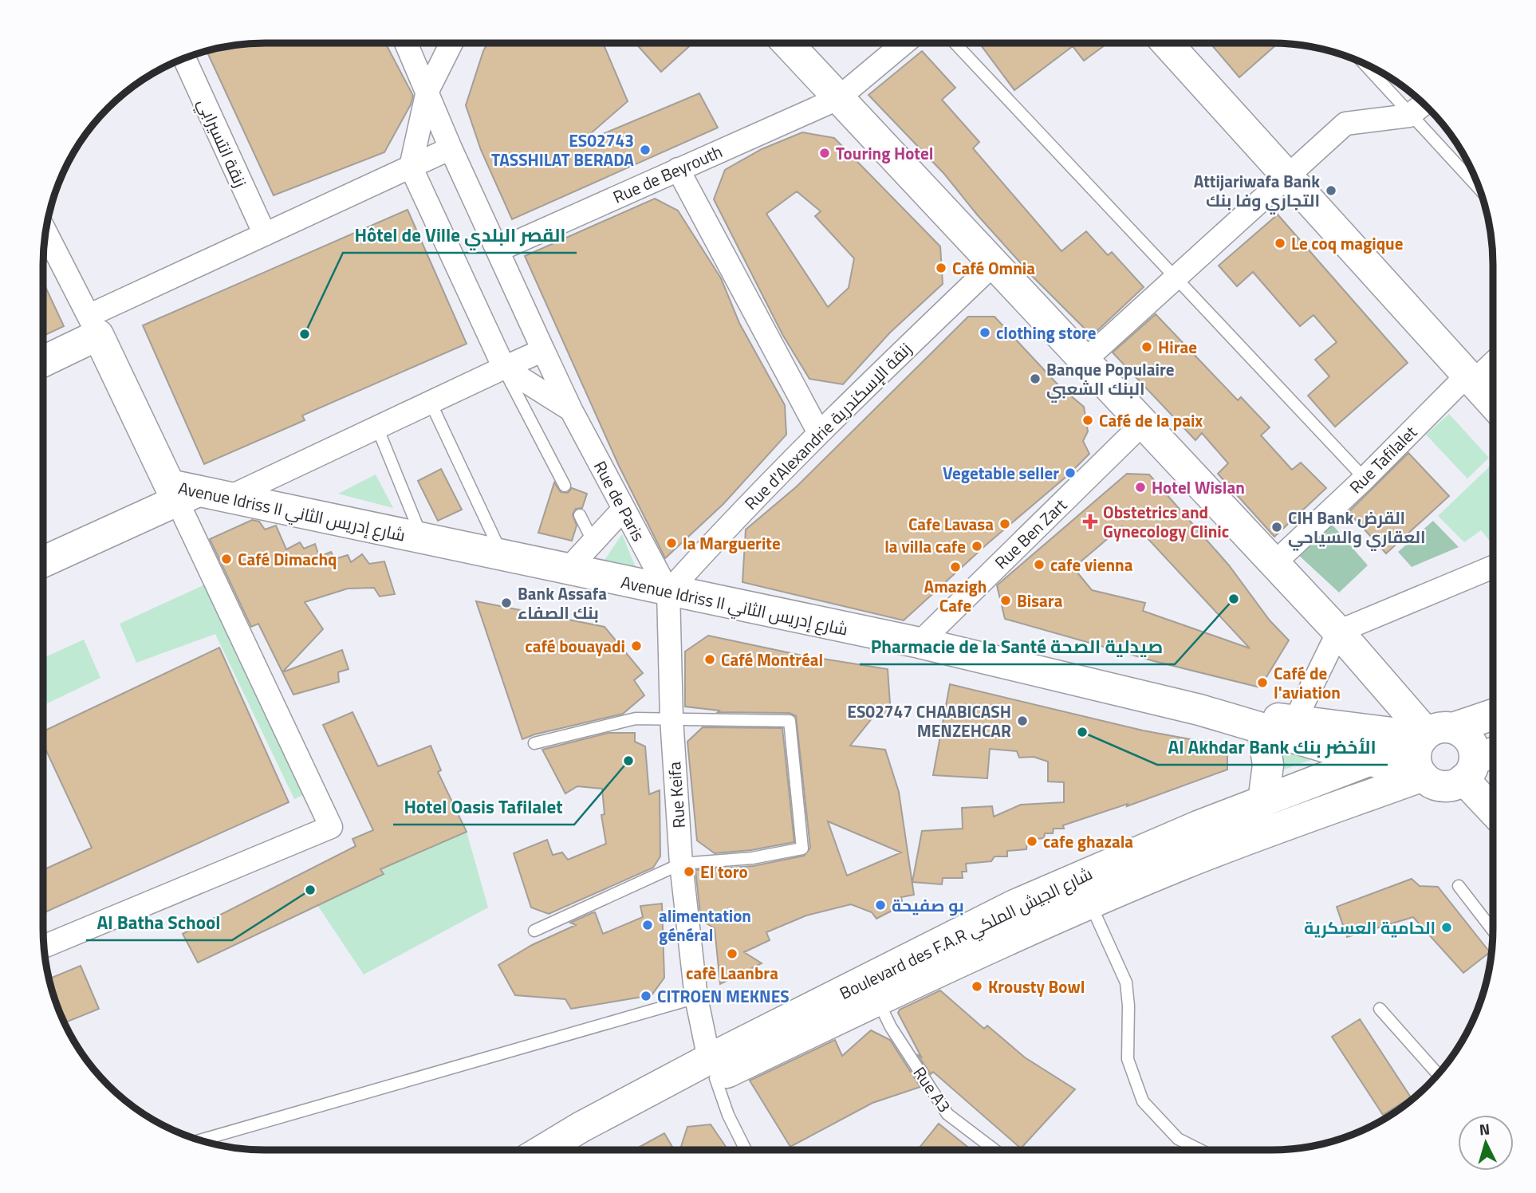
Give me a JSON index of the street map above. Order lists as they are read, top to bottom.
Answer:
{
  "streets": {
    "main road": ["Avenue Idriss II شارع إدريس الثاني", "Boulevard des F.A.R شارع الجيش الملكي"],
    "street": [
      "زنقة انتسيرابي",
      "Rue de Beyrouth",
      "Rue d'Alexandrie زنقة الإسكندرية",
      "Rue Tafilalet",
      "Rue de Paris",
      "Rue Ben Zart",
      "Rue Keifa"
    ],
    "lane": ["Rue A3"]
  },
  "crossings": [
    ["Rue de Beyrouth", "Rue de Paris"],
    ["Rue d'Alexandrie زنقة الإسكندرية", "Rue de Paris"],
    ["Rue d'Alexandrie زنقة الإسكندرية", "Avenue Idriss II شارع إدريس الثاني"],
    ["Rue d'Alexandrie زنقة الإسكندرية", "Rue Keifa"],
    ["Rue de Paris", "Avenue Idriss II شارع إدريس الثاني"],
    ["Rue de Paris", "Rue Keifa"],
    ["Avenue Idriss II شارع إدريس الثاني", "Rue Ben Zart"],
    ["Avenue Idriss II شارع إدريس الثاني", "Rue Keifa"],
    ["Avenue Idriss II شارع إدريس الثاني", "Boulevard des F.A.R شارع الجيش الملكي"],
    ["Boulevard des F.A.R شارع الجيش الملكي", "Rue A3"]
  ],
  "places": {
    "other": [
      "ES02743 TASSHILAT BERADA",
      "Touring Hotel",
      "Attijariwafa Bank التجاري وفا بنك",
      "Le coq magique",
      "Café Omnia",
      "clothing store",
      "Hôtel de Ville القصر البلدي",
      "Hirae",
      "Banque Populaire البنك الشعبي",
      "Café de la paix",
      "Vegetable seller",
      "Hotel Wislan",
      "Cafe Lavasa",
      "CIH Bank القرض العقاري والسياحي",
      "la Marguerite",
      "la villa cafe",
      "Café Dimachq",
      "cafe vienna",
      "Amazigh Cafe",
      "Pharmacie de la Santé صيدلية الصحة",
      "Bisara",
      "Bank Assafa بنك الصفاء",
      "café bouayadi",
      "Café Montréal",
      "Café de l'aviation",
      "ES02747 CHAABICASH MENZEHCAR",
      "Al Akhdar Bank الأخضر بنك",
      "Hotel Oasis Tafilalet",
      "cafe ghazala",
      "El toro",
      "Al Batha School",
      "بو صفيحة",
      "alimentation général",
      "الحامية العسكرية",
      "cafè Laanbra",
      "Krousty Bowl",
      "CITROEN MEKNES"
    ],
    "health": ["Obstetrics and Gynecology Clinic"]
  },
  "north": "top"
}
